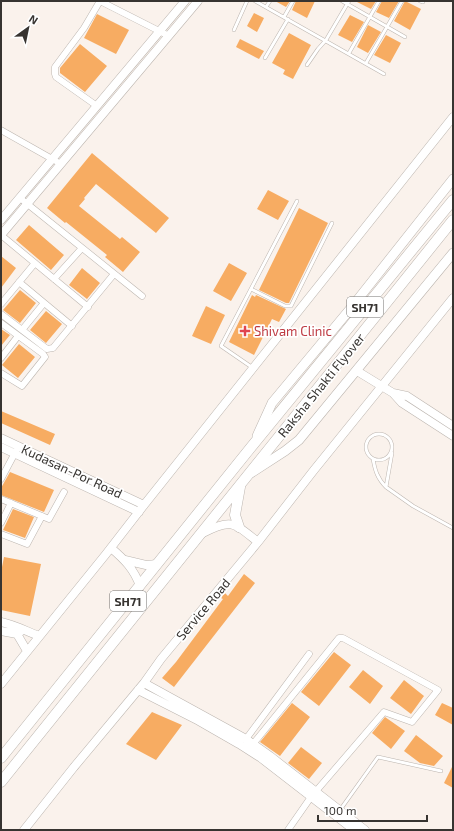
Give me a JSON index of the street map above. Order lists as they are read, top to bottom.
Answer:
{
  "streets": {
    "main road": ["SH71", "Raksha Shakti Flyover"],
    "street": ["Kudasan-Por Road", "Service Road"]
  },
  "crossings": [
    ["SH71", "Raksha Shakti Flyover"]
  ],
  "places": {
    "health": ["Shivam Clinic"]
  },
  "scale_bar": "100 m",
  "north": "top right"
}
